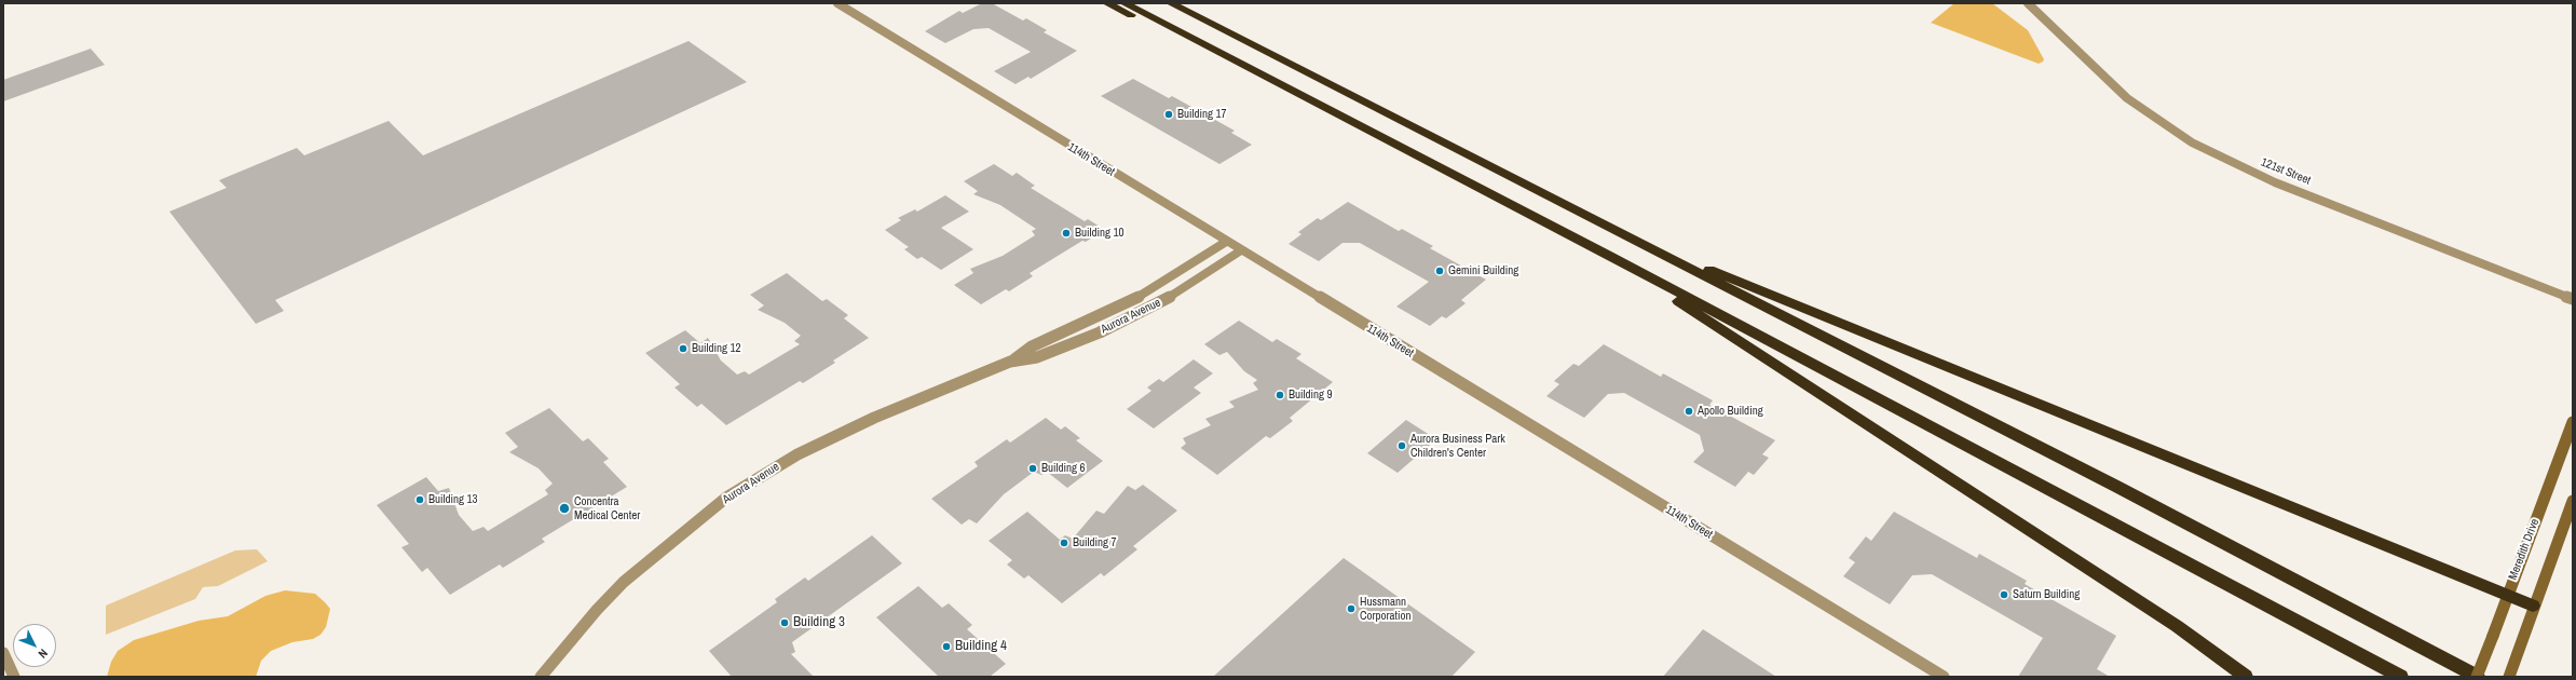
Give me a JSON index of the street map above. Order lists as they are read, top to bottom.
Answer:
{
  "streets": {
    "main road": ["Meredith Drive"],
    "street": ["114th Street", "121st Street", "Aurora Avenue"]
  },
  "crossings": [
    ["114th Street", "Aurora Avenue"]
  ],
  "places": [
    "Building 17",
    "Building 10",
    "Gemini Building",
    "Building 12",
    "Building 9",
    "Apollo Building",
    "Aurora Business Park Children's Center",
    "Building 6",
    "Building 13",
    "Concentra Medical Center",
    "Building 7",
    "Saturn Building",
    "Hussmann Corporation",
    "Building 3",
    "Building 4"
  ],
  "north": "bottom right"
}
